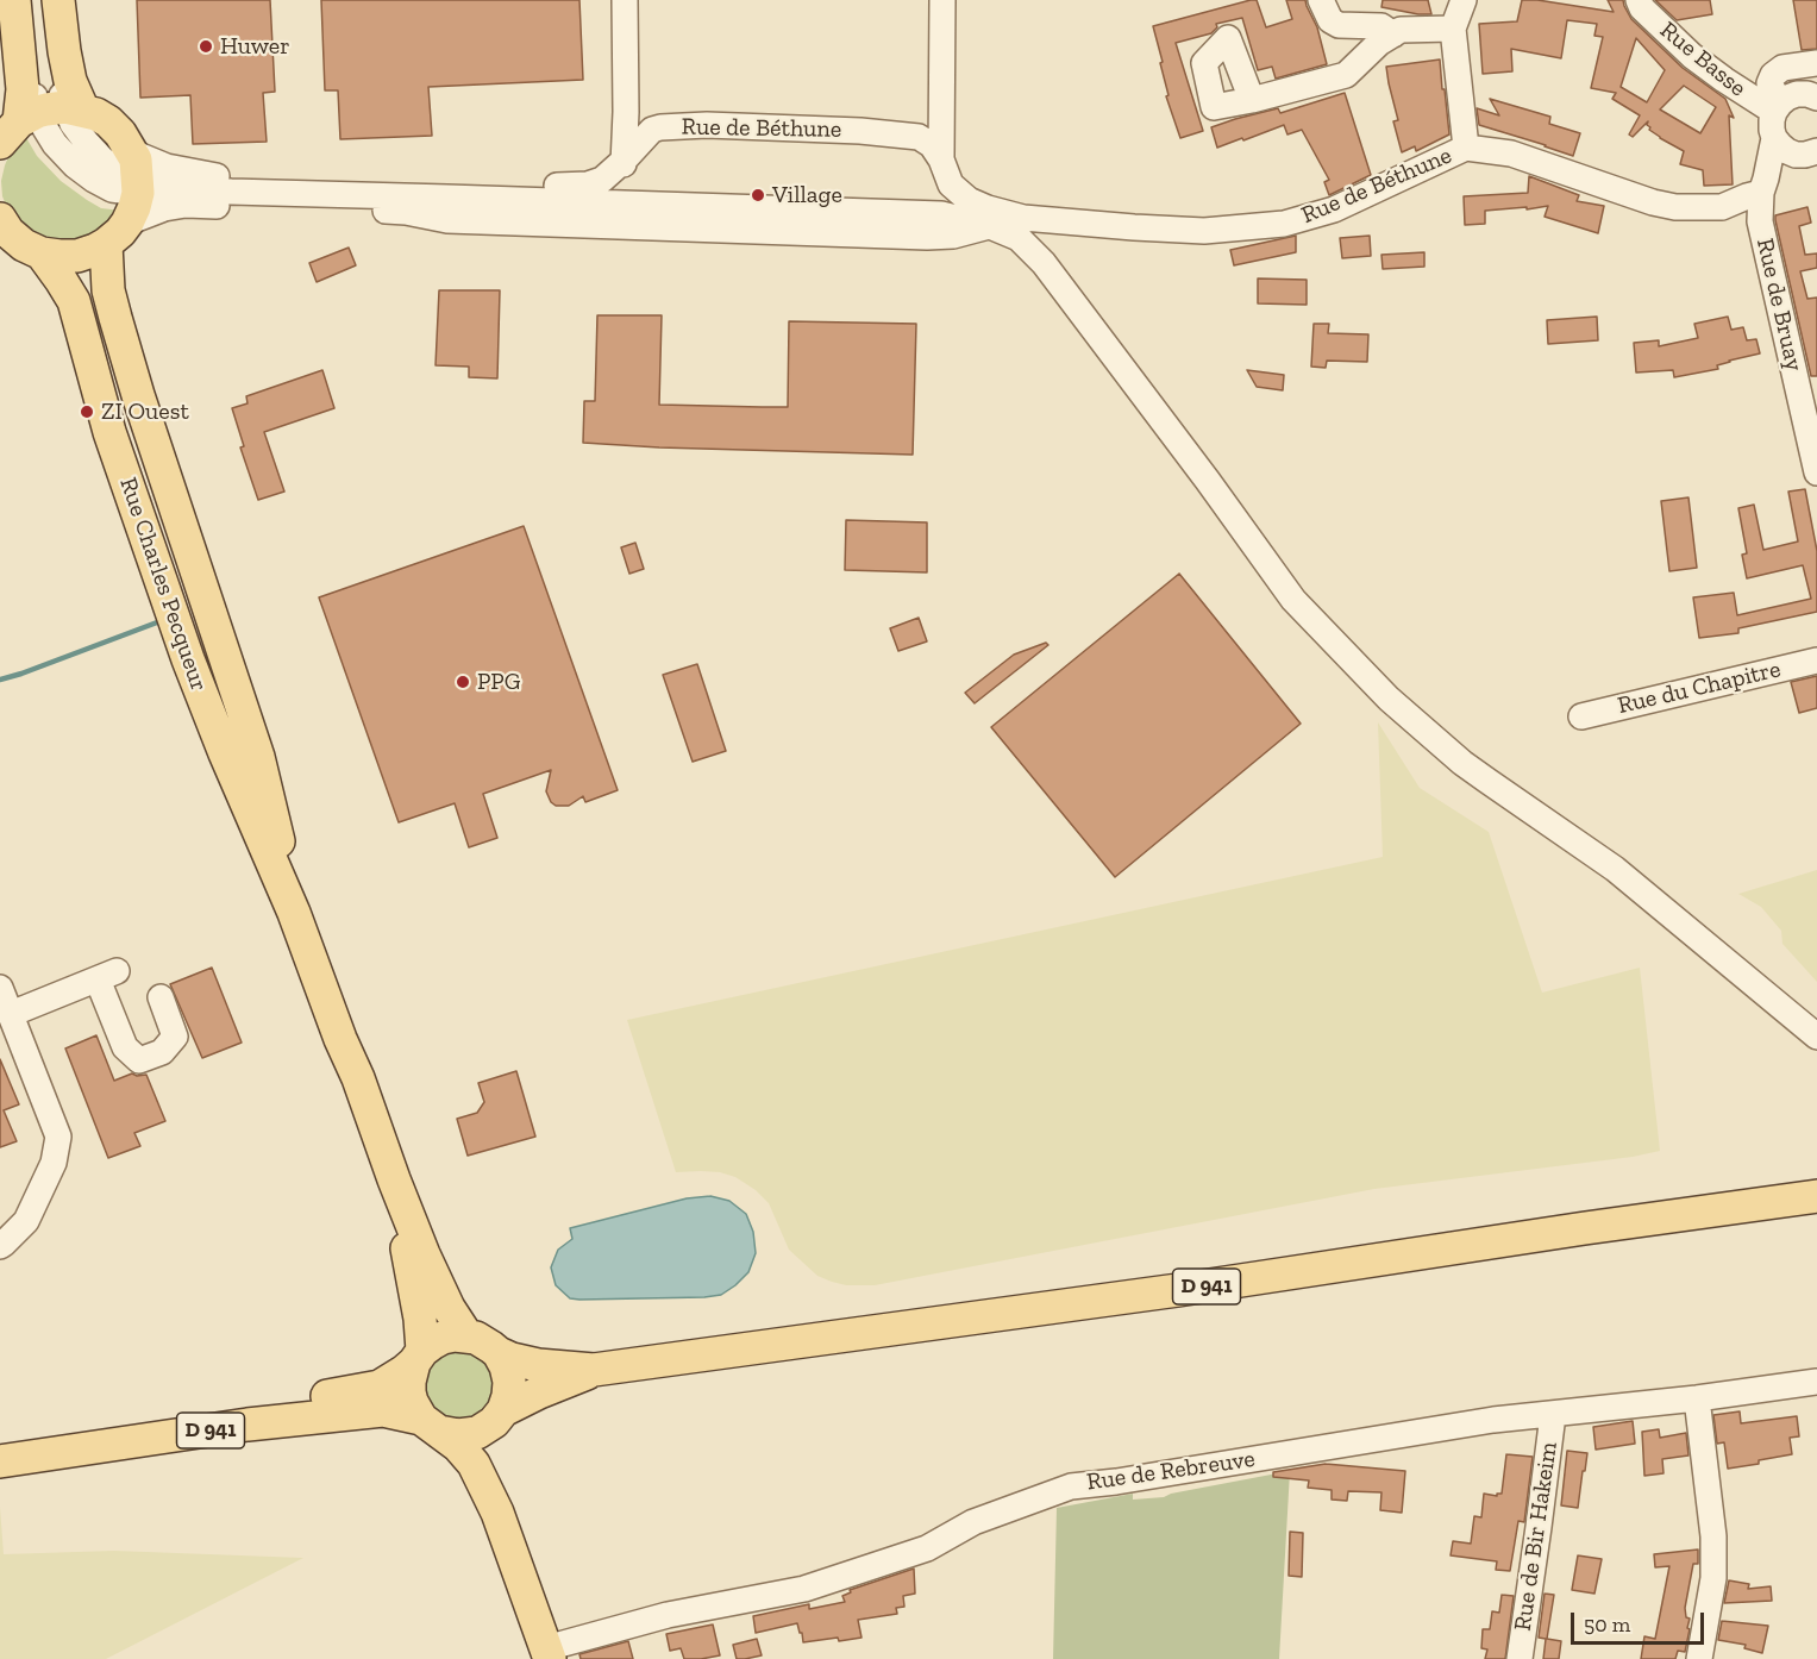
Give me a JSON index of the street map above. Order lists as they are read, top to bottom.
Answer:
{
  "streets": {
    "main road": ["Rue Charles Pecqueur", "D 941"],
    "street": [
      "Rue Basse",
      "Rue de Béthune",
      "Rue de Bruay",
      "Rue du Chapitre",
      "Rue de Rebreuve",
      "Rue de Bir Hakeim"
    ]
  },
  "crossings": [
    ["Rue Basse", "Rue de Bruay"],
    ["Rue de Béthune", "Rue de Bruay"],
    ["Rue de Béthune", "Rue Charles Pecqueur"],
    ["Rue Charles Pecqueur", "D 941"],
    ["Rue de Rebreuve", "Rue de Bir Hakeim"]
  ],
  "places": [
    "Huwer",
    "Village",
    "ZI Ouest",
    "PPG"
  ],
  "scale_bar": "50 m"
}
